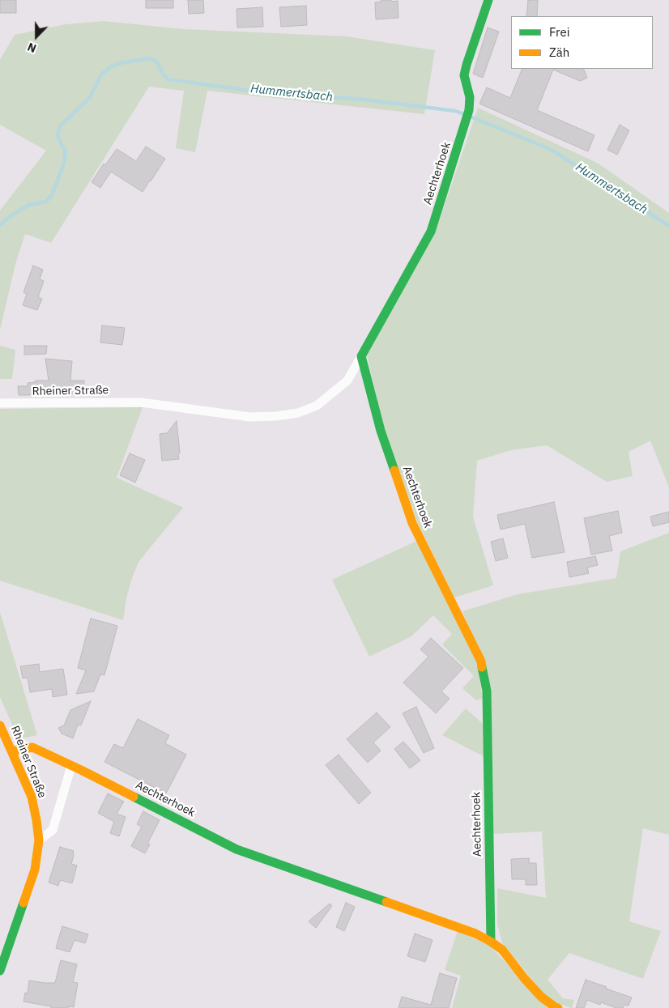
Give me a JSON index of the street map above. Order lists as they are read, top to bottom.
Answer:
{
  "streets": {
    "street": ["Aechterhoek", "Rheiner Straße"]
  },
  "crossings": [
    ["Aechterhoek", "Rheiner Straße"]
  ],
  "water": ["Hummertsbach"],
  "legend": ["Frei", "Zäh"],
  "north": "bottom"
}
